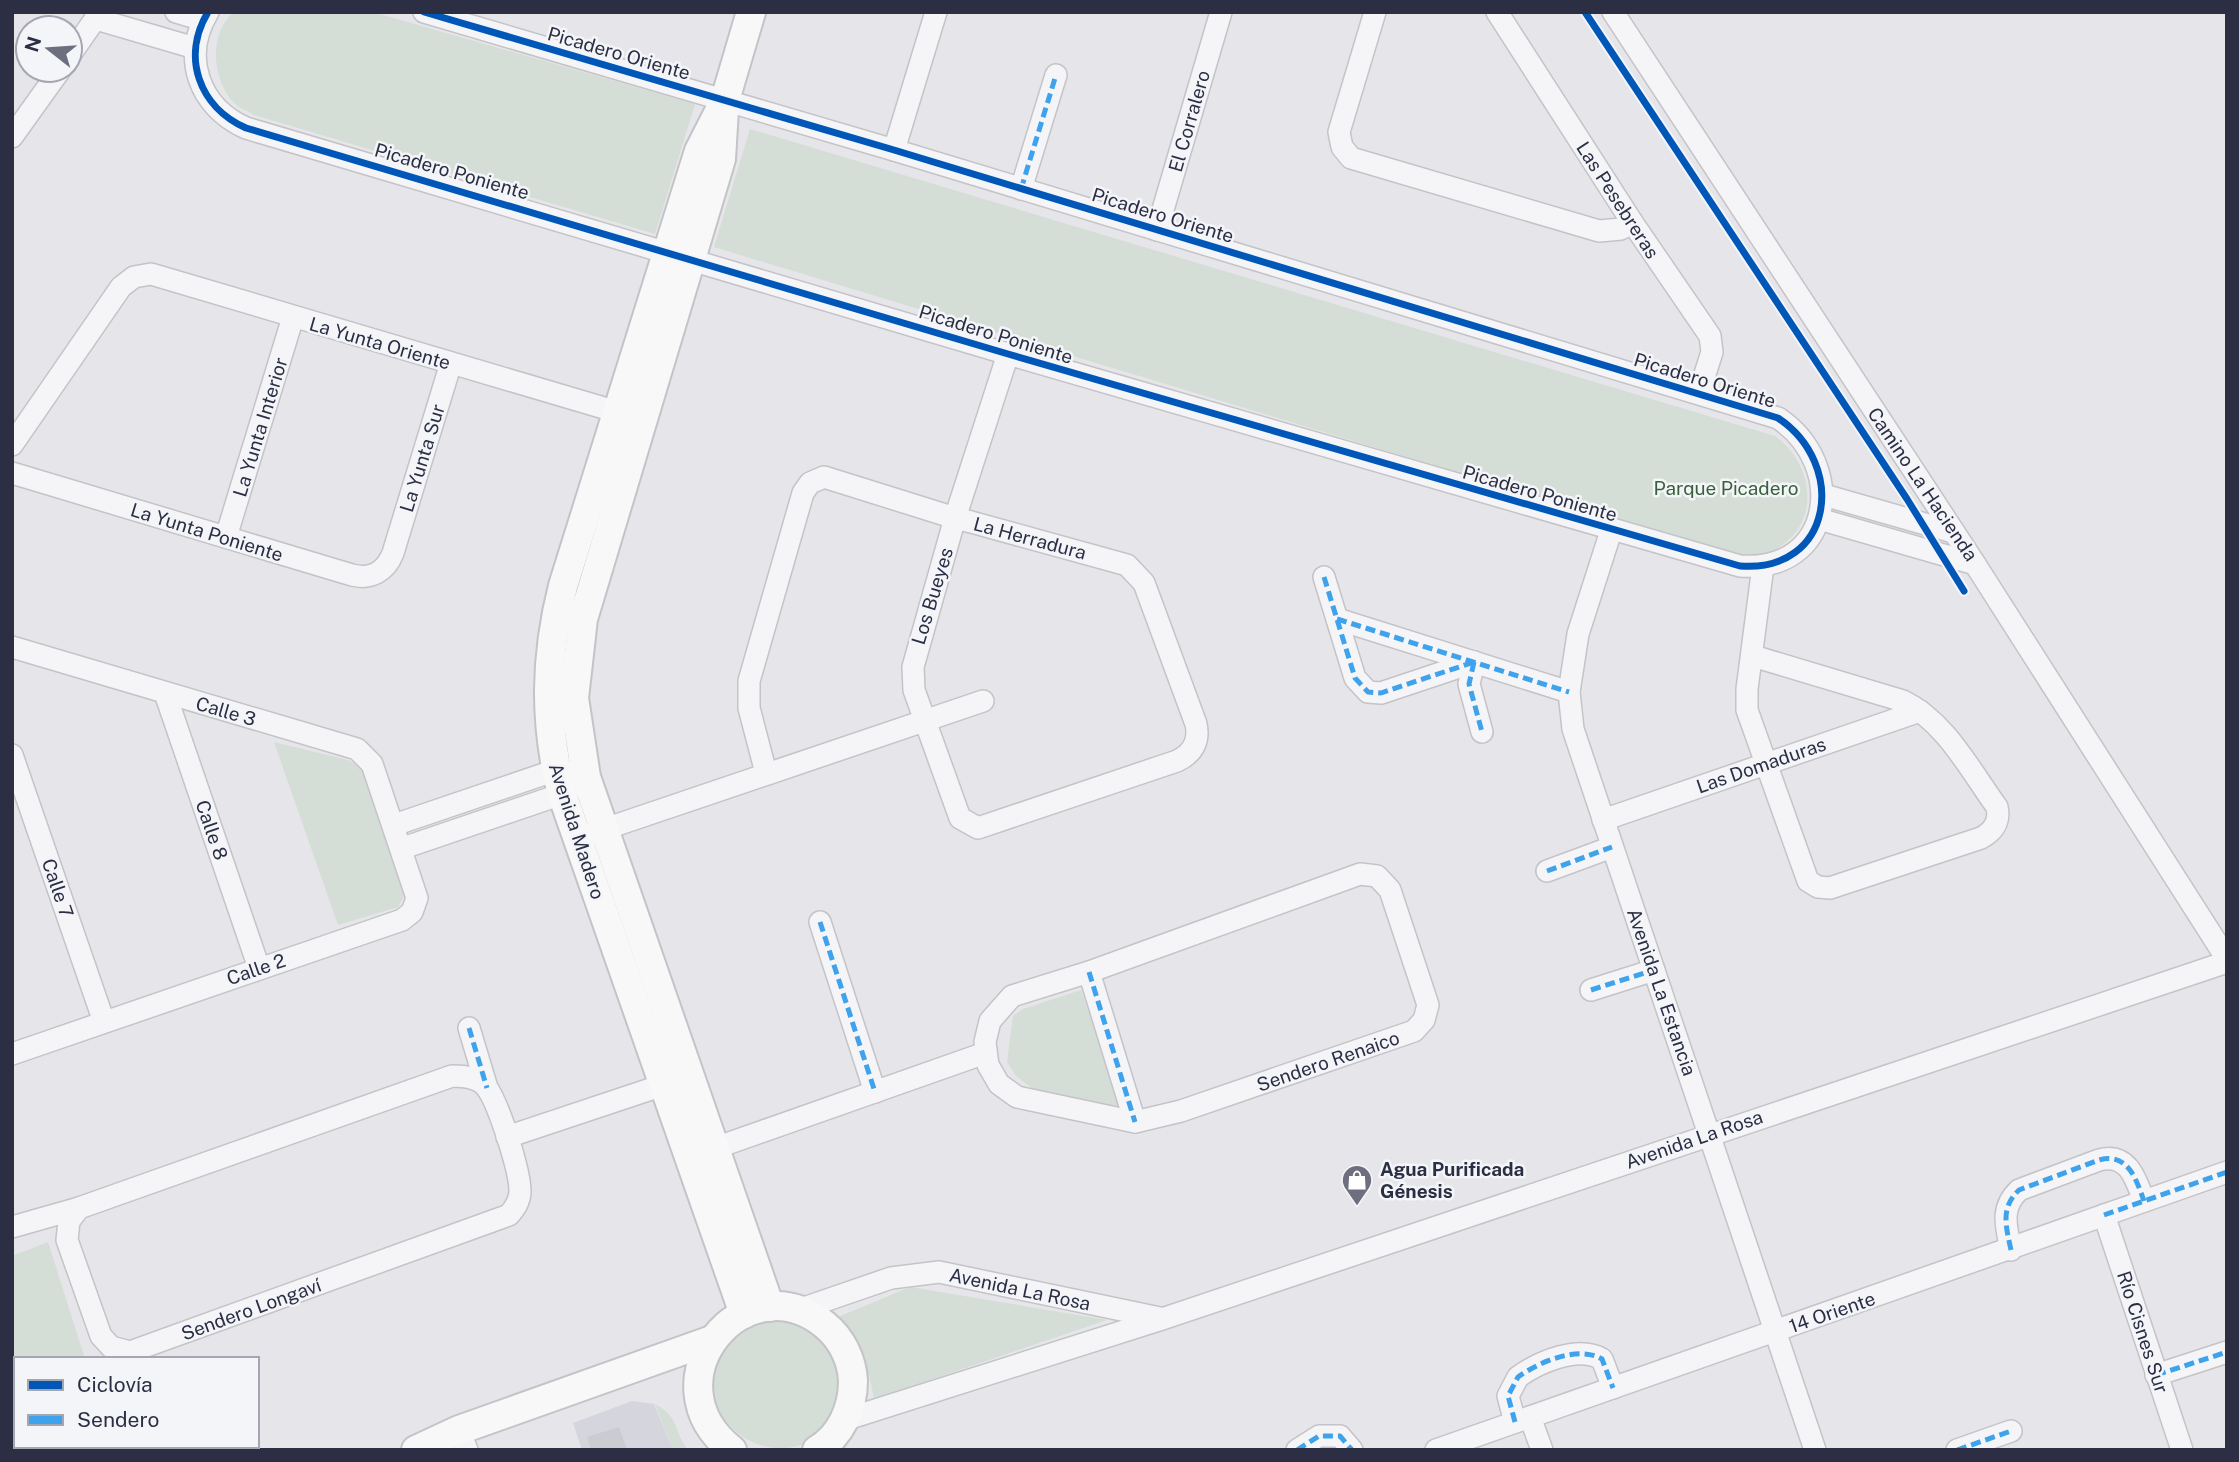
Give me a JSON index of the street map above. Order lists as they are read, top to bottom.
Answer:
{
  "streets": {
    "street": [
      "Picadero Oriente",
      "El Corralero",
      "Picadero Poniente",
      "Las Pesebreras",
      "La Yunta Oriente",
      "La Yunta Interior",
      "La Yunta Sur",
      "Camino La Hacienda",
      "La Yunta Poniente",
      "La Herradura",
      "Los Bueyes",
      "Calle 3",
      "Las Domaduras",
      "Calle 8",
      "Avenida Madero",
      "Calle 7",
      "Calle 2",
      "Avenida La Estancia",
      "Sendero Renaico",
      "Avenida La Rosa",
      "Sendero Longaví",
      "14 Oriente",
      "Río Cisnes Sur"
    ]
  },
  "crossings": [
    ["Picadero Oriente", "El Corralero"],
    ["Picadero Oriente", "Picadero Poniente"],
    ["Picadero Oriente", "Las Pesebreras"],
    ["Picadero Oriente", "Avenida Madero"],
    ["Picadero Poniente", "Los Bueyes"],
    ["Picadero Poniente", "Avenida Madero"],
    ["Picadero Poniente", "Avenida La Estancia"],
    ["La Yunta Oriente", "La Yunta Interior"],
    ["La Yunta Oriente", "La Yunta Sur"],
    ["La Yunta Oriente", "Avenida Madero"],
    ["La Yunta Interior", "La Yunta Poniente"],
    ["La Yunta Sur", "La Yunta Poniente"],
    ["Camino La Hacienda", "Avenida La Rosa"],
    ["La Herradura", "Los Bueyes"],
    ["Calle 3", "Calle 8"],
    ["Calle 3", "Calle 2"],
    ["Las Domaduras", "Avenida La Estancia"],
    ["Calle 8", "Calle 2"],
    ["Calle 7", "Calle 2"],
    ["Avenida La Estancia", "Avenida La Rosa"],
    ["Avenida La Estancia", "14 Oriente"],
    ["14 Oriente", "Río Cisnes Sur"]
  ],
  "parks": ["Parque Picadero"],
  "places": {
    "shop": ["Agua Purificada Génesis"]
  },
  "legend": ["Ciclovía", "Sendero"],
  "north": "left"
}
